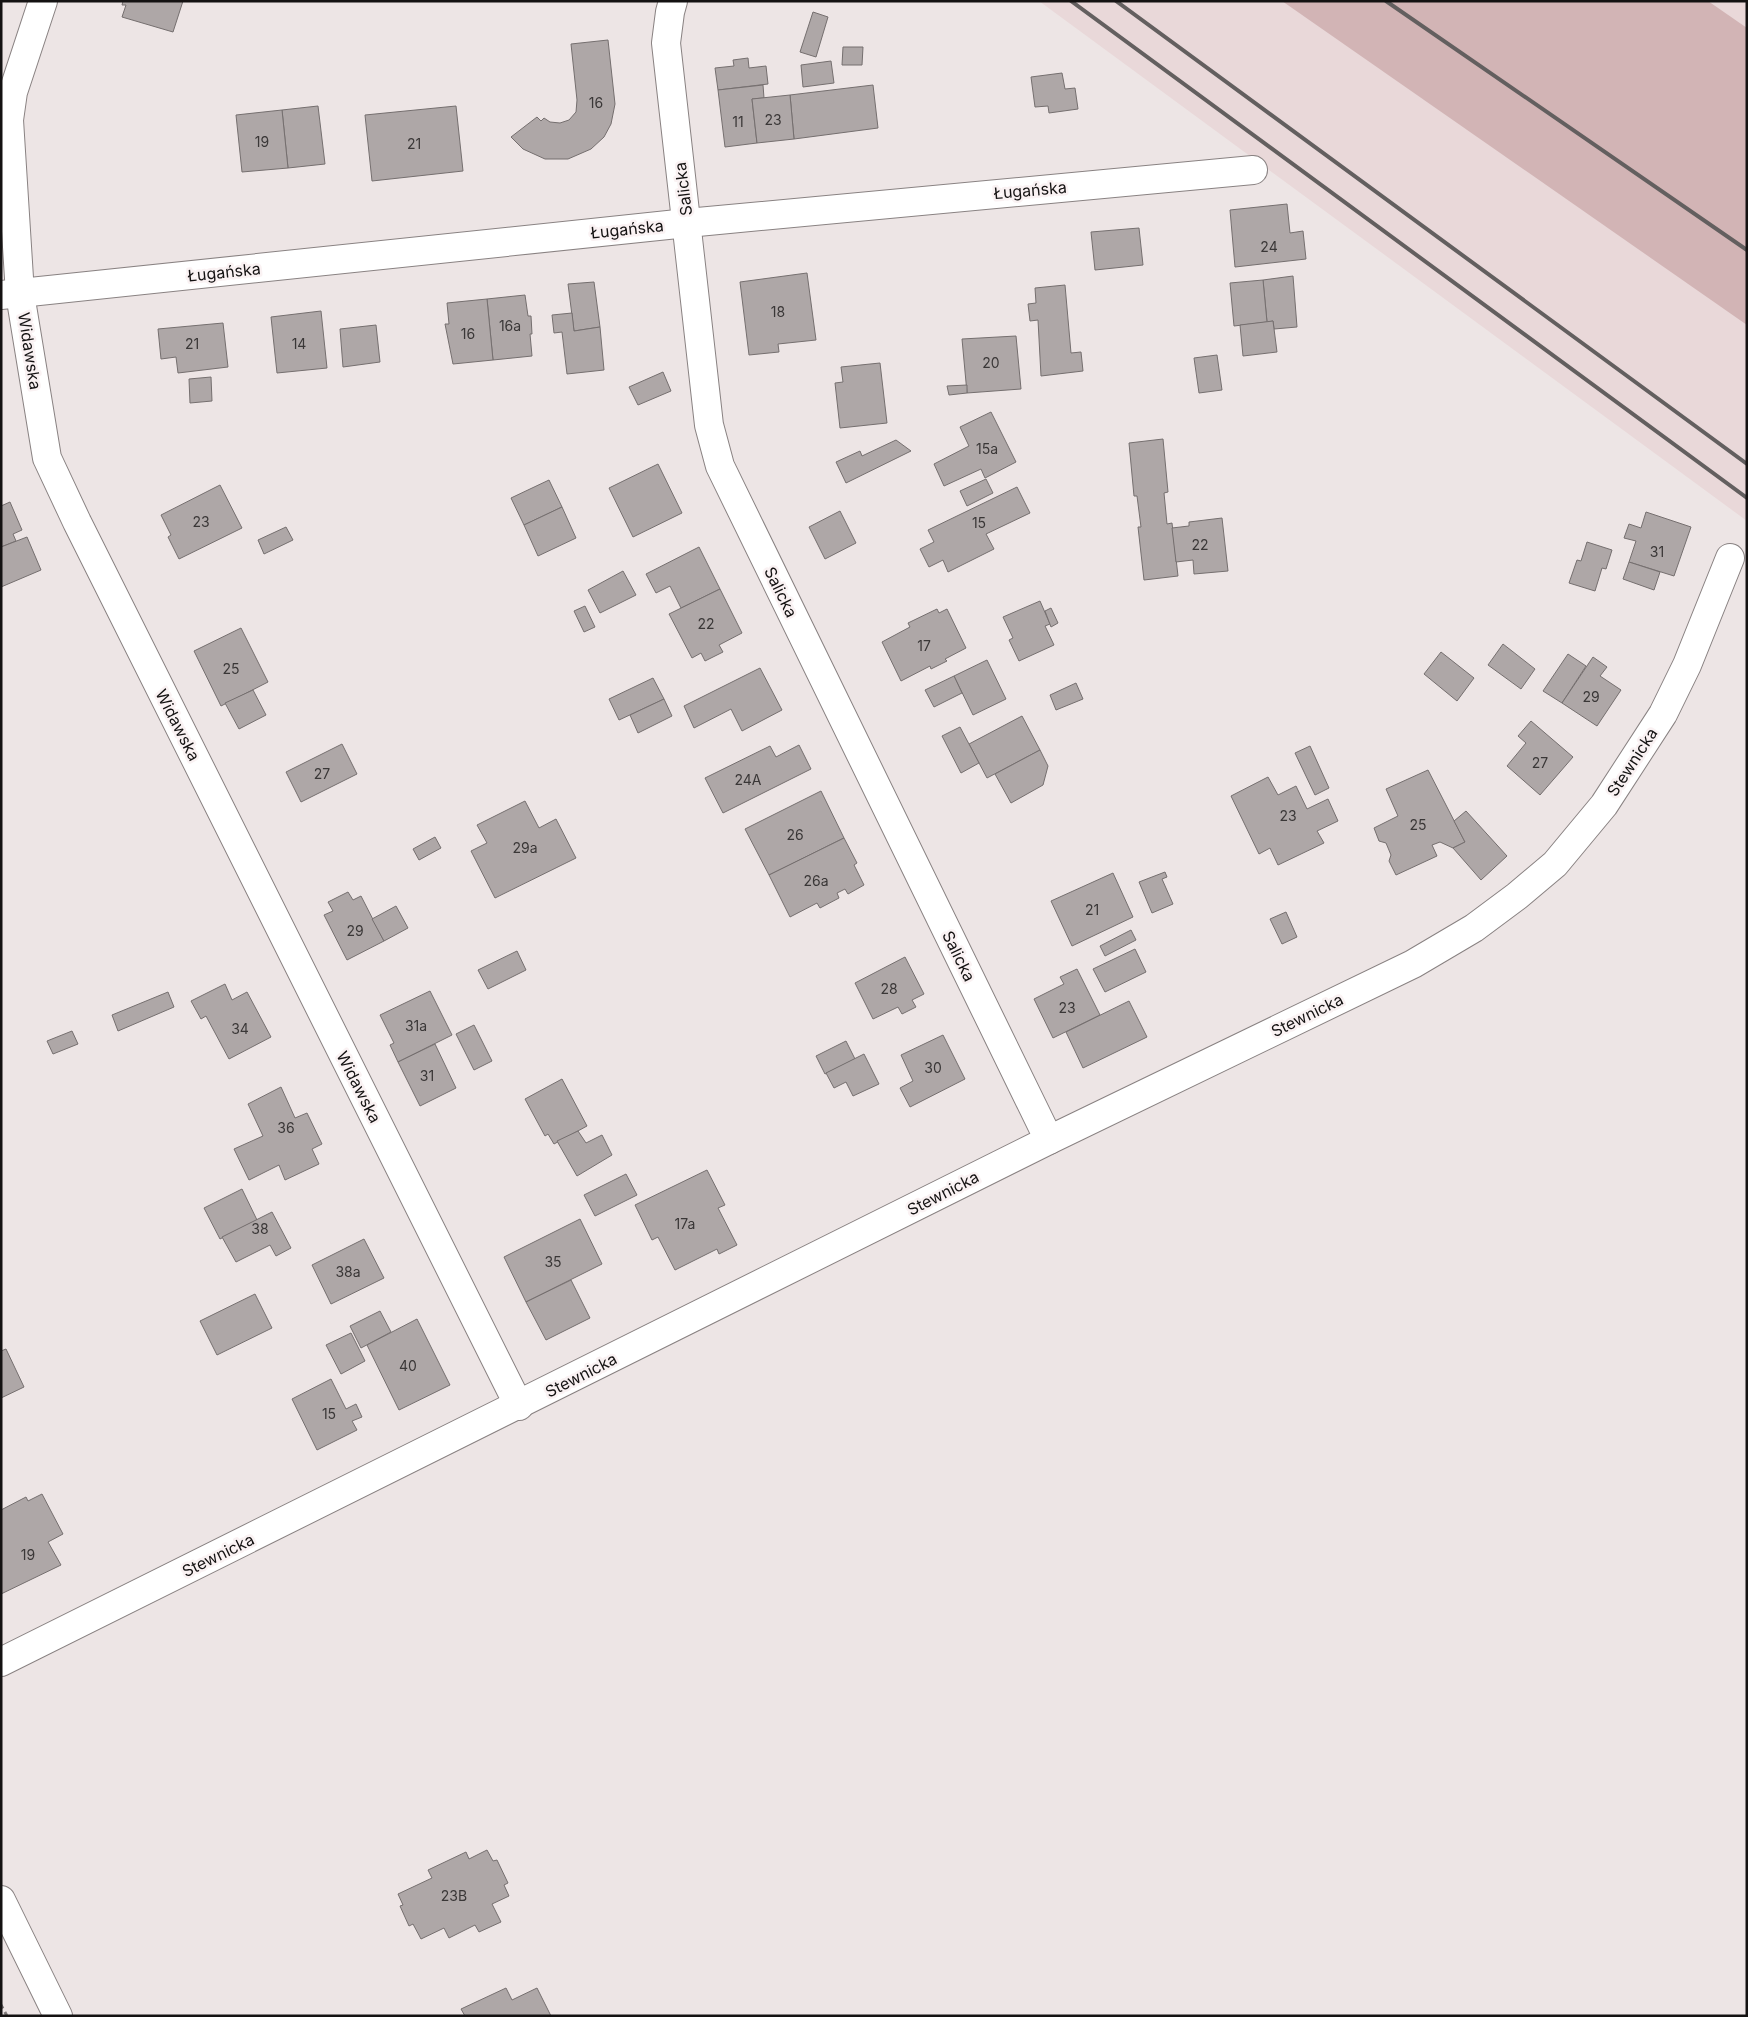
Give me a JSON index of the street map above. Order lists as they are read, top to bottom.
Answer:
{
  "streets": {
    "street": [
      "Salicka",
      "Ługańska",
      "Widawska",
      "Stewnicka"
    ]
  },
  "crossings": [
    ["Salicka", "Ługańska"],
    ["Salicka", "Stewnicka"],
    ["Ługańska", "Widawska"],
    ["Widawska", "Stewnicka"]
  ],
  "house_numbers": [
    "16",
    "23",
    "11",
    "19",
    "21",
    "24",
    "18",
    "16a",
    "16",
    "21",
    "14",
    "20",
    "15a",
    "23",
    "15",
    "22",
    "31",
    "22",
    "17",
    "25",
    "29",
    "27",
    "27",
    "24A",
    "23",
    "25",
    "26",
    "29a",
    "26a",
    "21",
    "29",
    "28",
    "23",
    "31a",
    "34",
    "30",
    "31",
    "36",
    "17a",
    "38",
    "35",
    "38a",
    "40",
    "15",
    "19",
    "23B"
  ]
}
